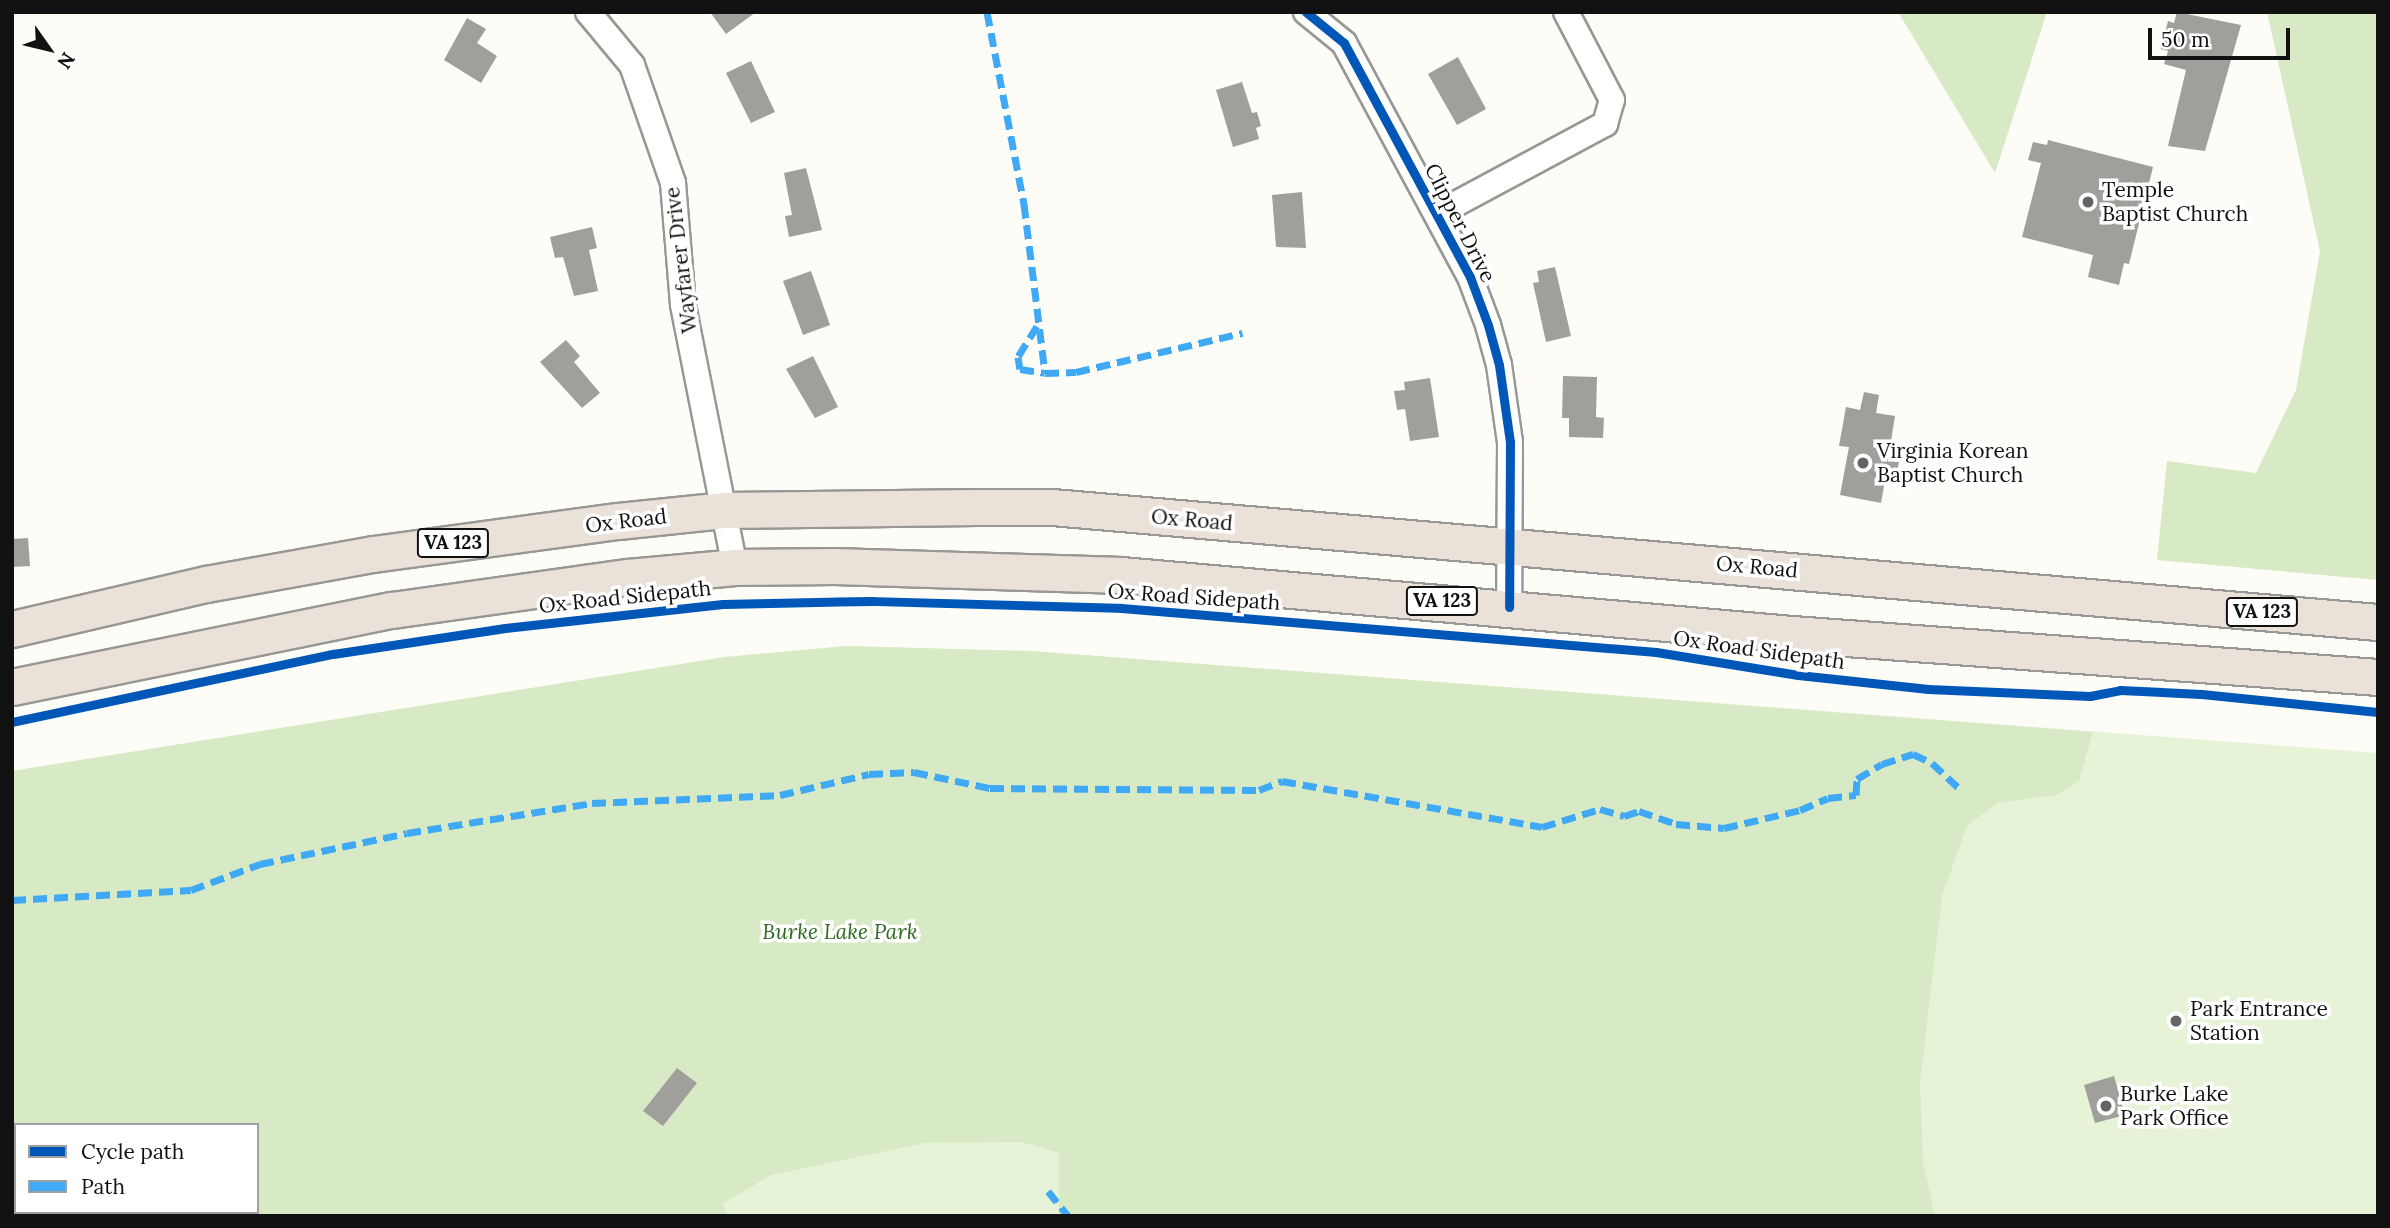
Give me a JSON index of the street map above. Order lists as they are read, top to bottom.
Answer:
{
  "streets": {
    "highway": ["Ox Road", "VA 123"],
    "street": ["Clipper Drive", "Wayfarer Drive"],
    "cycle path": ["Ox Road Sidepath"]
  },
  "crossings": [
    ["Clipper Drive", "Ox Road"],
    ["Clipper Drive", "VA 123"],
    ["Wayfarer Drive", "Ox Road"],
    ["Wayfarer Drive", "VA 123"]
  ],
  "parks": ["Burke Lake Park"],
  "places": [
    "Temple Baptist Church",
    "Virginia Korean Baptist Church",
    "Park Entrance Station",
    "Burke Lake Park Office"
  ],
  "legend": ["Cycle path", "Path"],
  "scale_bar": "50 m",
  "north": "bottom right"
}
